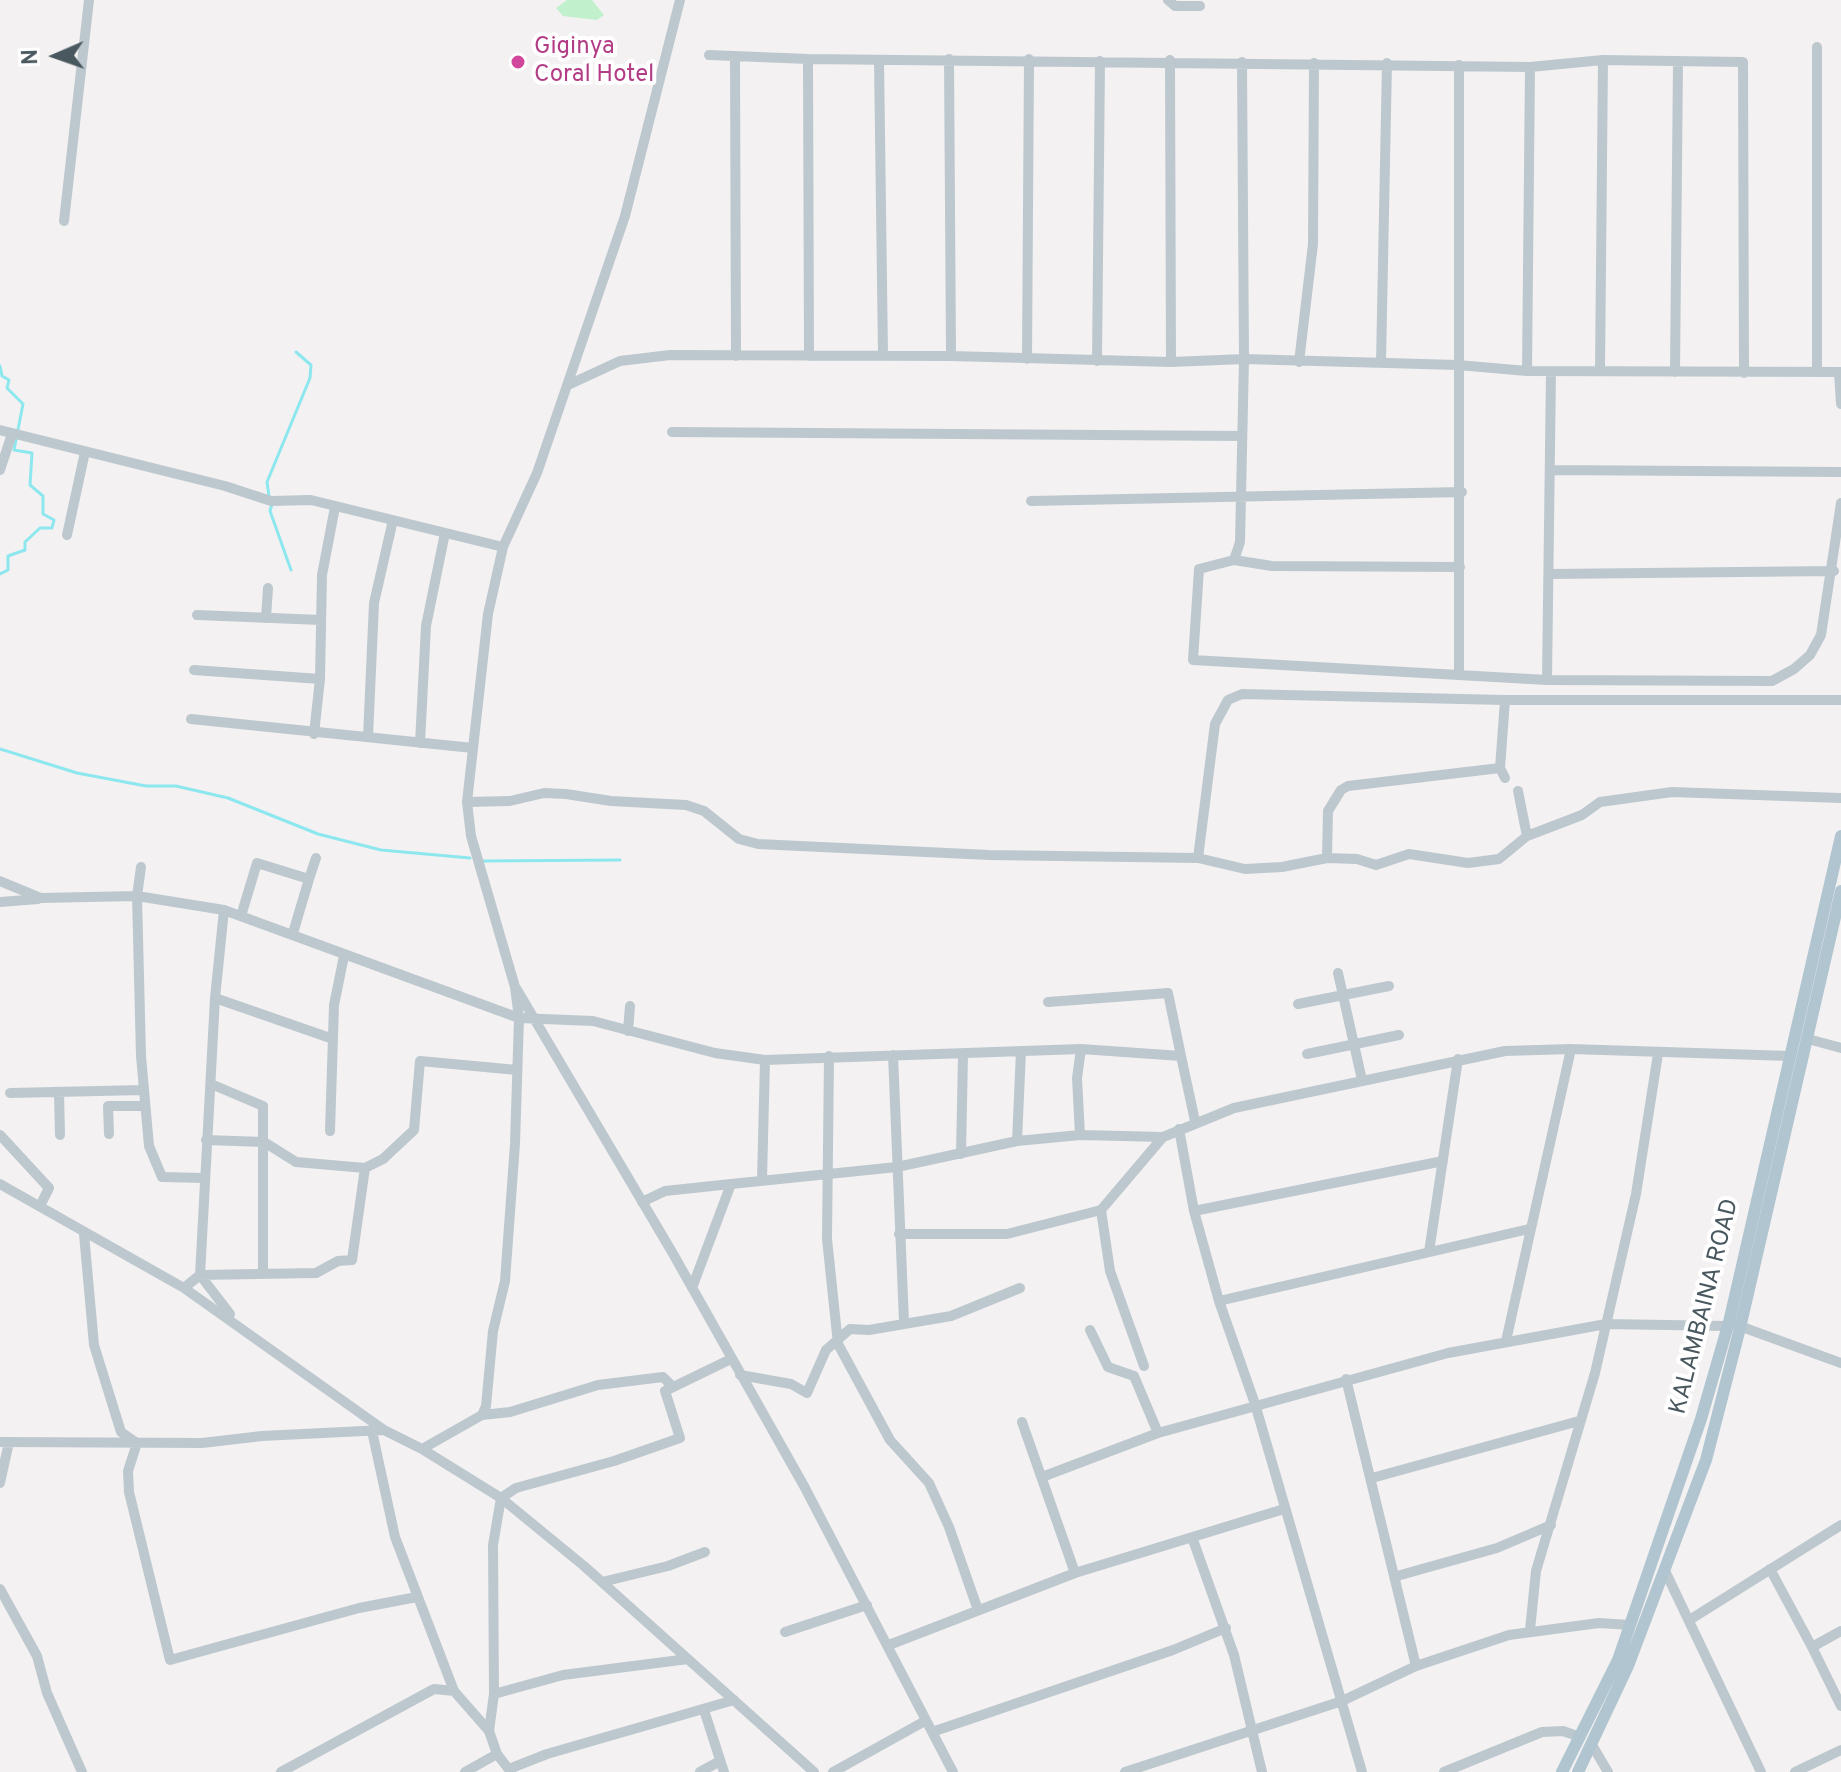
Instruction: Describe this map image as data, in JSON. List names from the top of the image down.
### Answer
{
  "streets": {
    "main road": ["KALAMBAINA ROAD"]
  },
  "places": ["Giginya Coral Hotel"],
  "north": "left"
}
